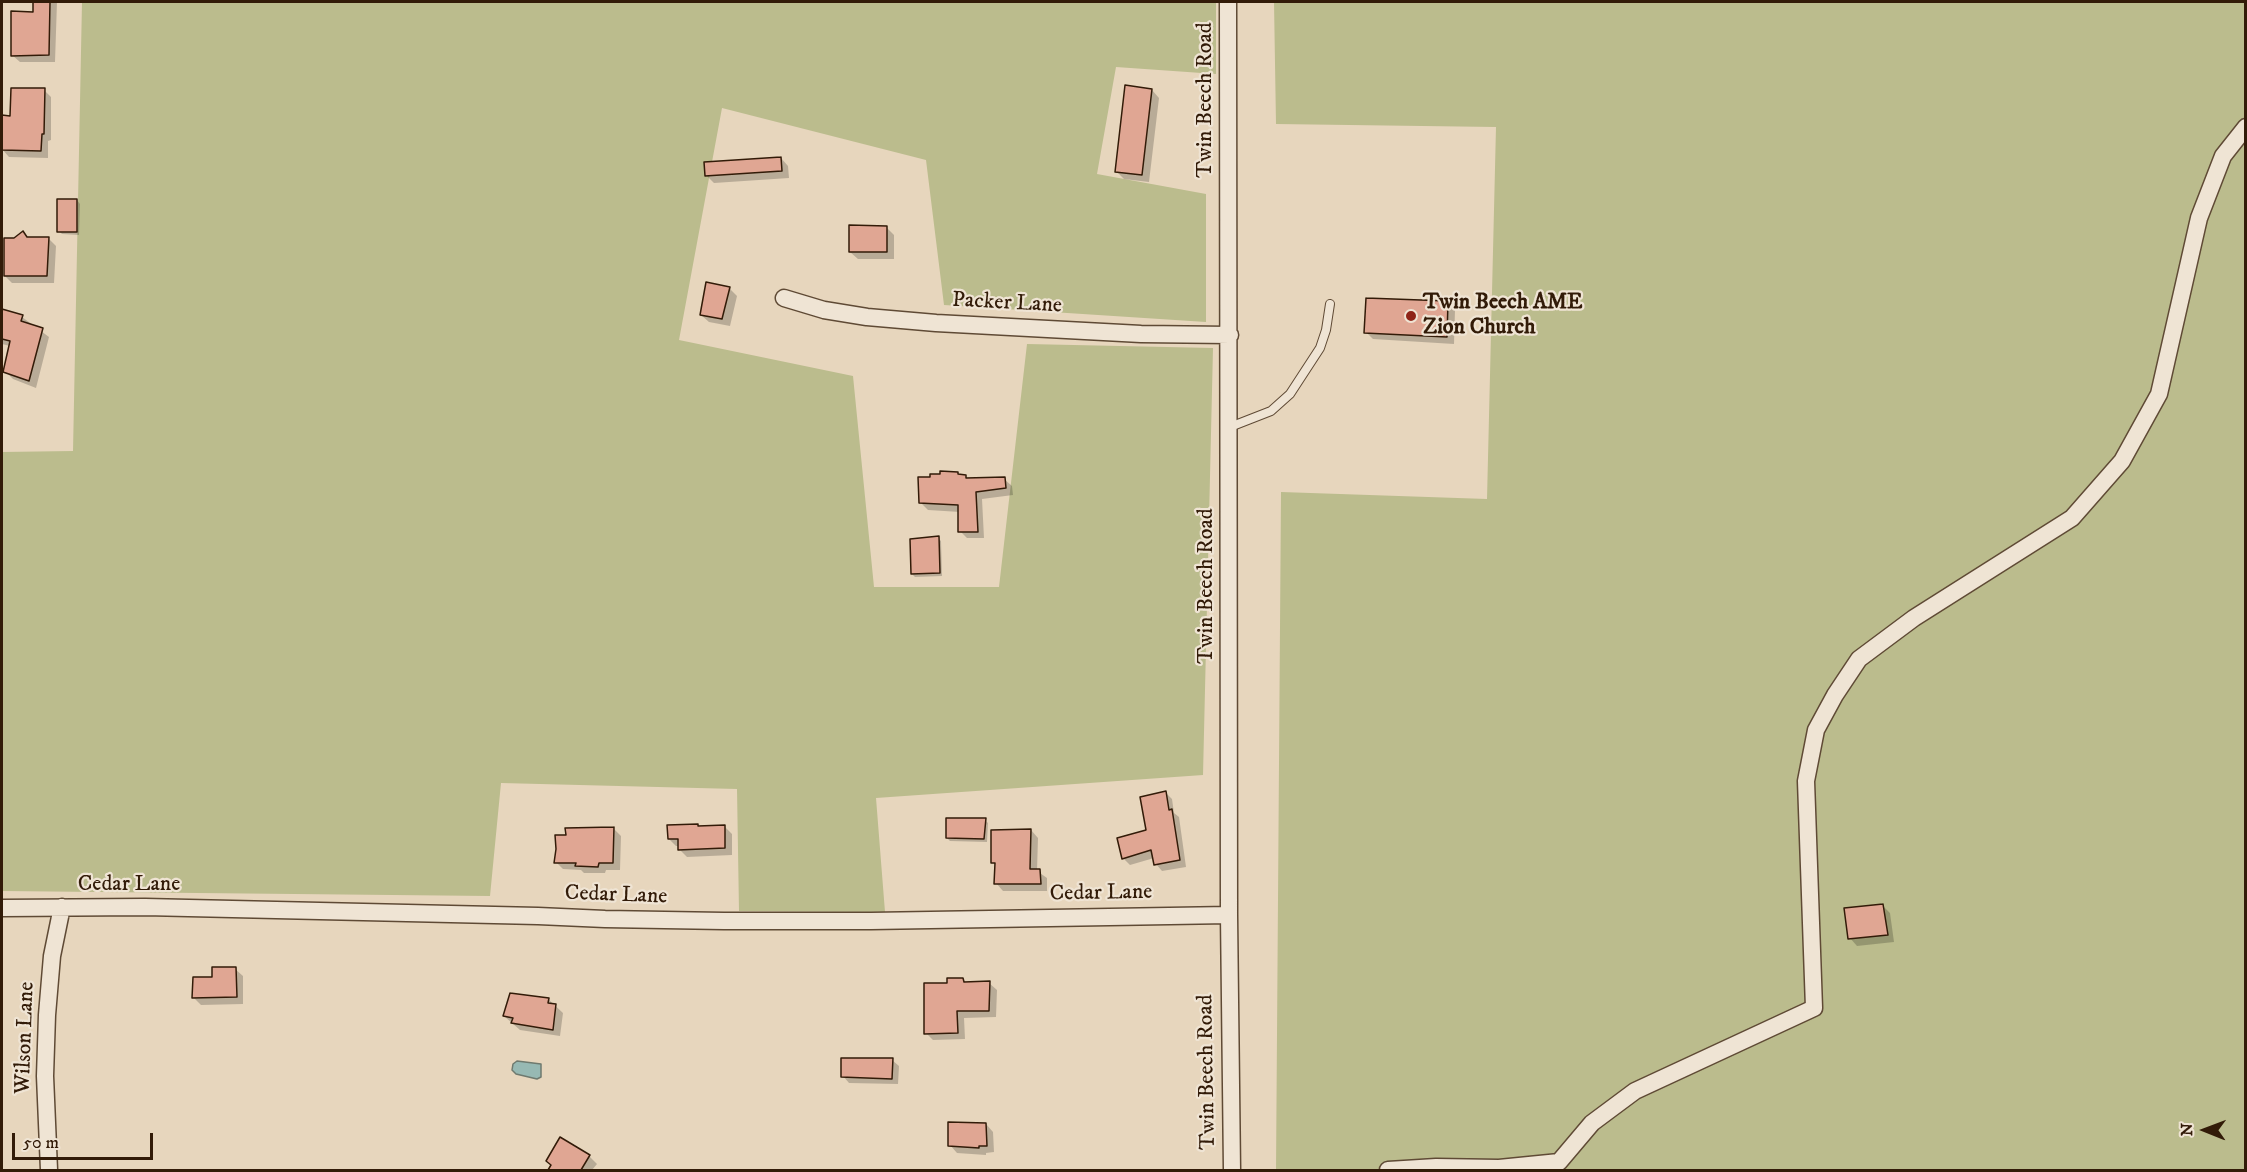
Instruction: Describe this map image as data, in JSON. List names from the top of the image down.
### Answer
{
  "streets": {
    "street": [
      "Twin Beech Road",
      "Packer Lane",
      "Cedar Lane",
      "Wilson Lane"
    ]
  },
  "crossings": [
    ["Twin Beech Road", "Packer Lane"],
    ["Twin Beech Road", "Cedar Lane"],
    ["Cedar Lane", "Wilson Lane"]
  ],
  "places": ["Twin Beech AME Zion Church"],
  "scale_bar": "50 m",
  "north": "left"
}
